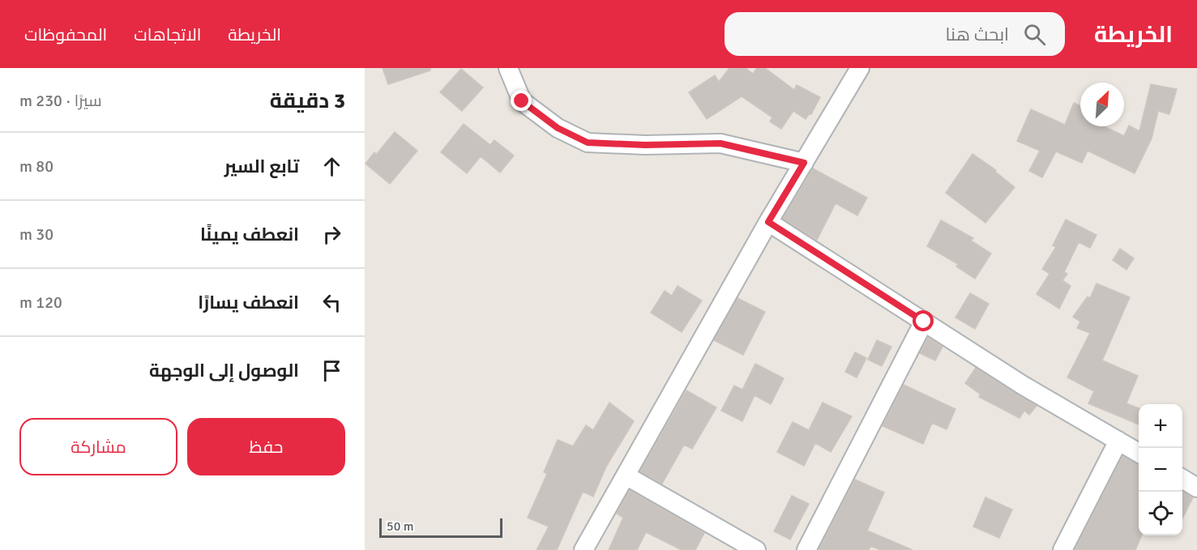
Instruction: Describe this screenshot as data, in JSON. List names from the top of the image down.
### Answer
{
  "scale_bar": "50 m",
  "north": "top right",
  "page": {
    "header": "الخريطة",
    "search": "ابحث هنا",
    "nav": ["الخريطة", "الاتجاهات", "المحفوظات"],
    "heading": ["3 دقيقة", "سيرًا · 230 m"],
    "list": [
      ["تابع السير", "80 m"],
      ["انعطف يمينًا", "30 m"],
      ["انعطف يسارًا", "120 m"],
      "الوصول إلى الوجهة"
    ],
    "buttons": ["حفظ", "مشاركة"],
    "map_buttons": ["+", "−"],
    "scale": "50 m"
  }
}
